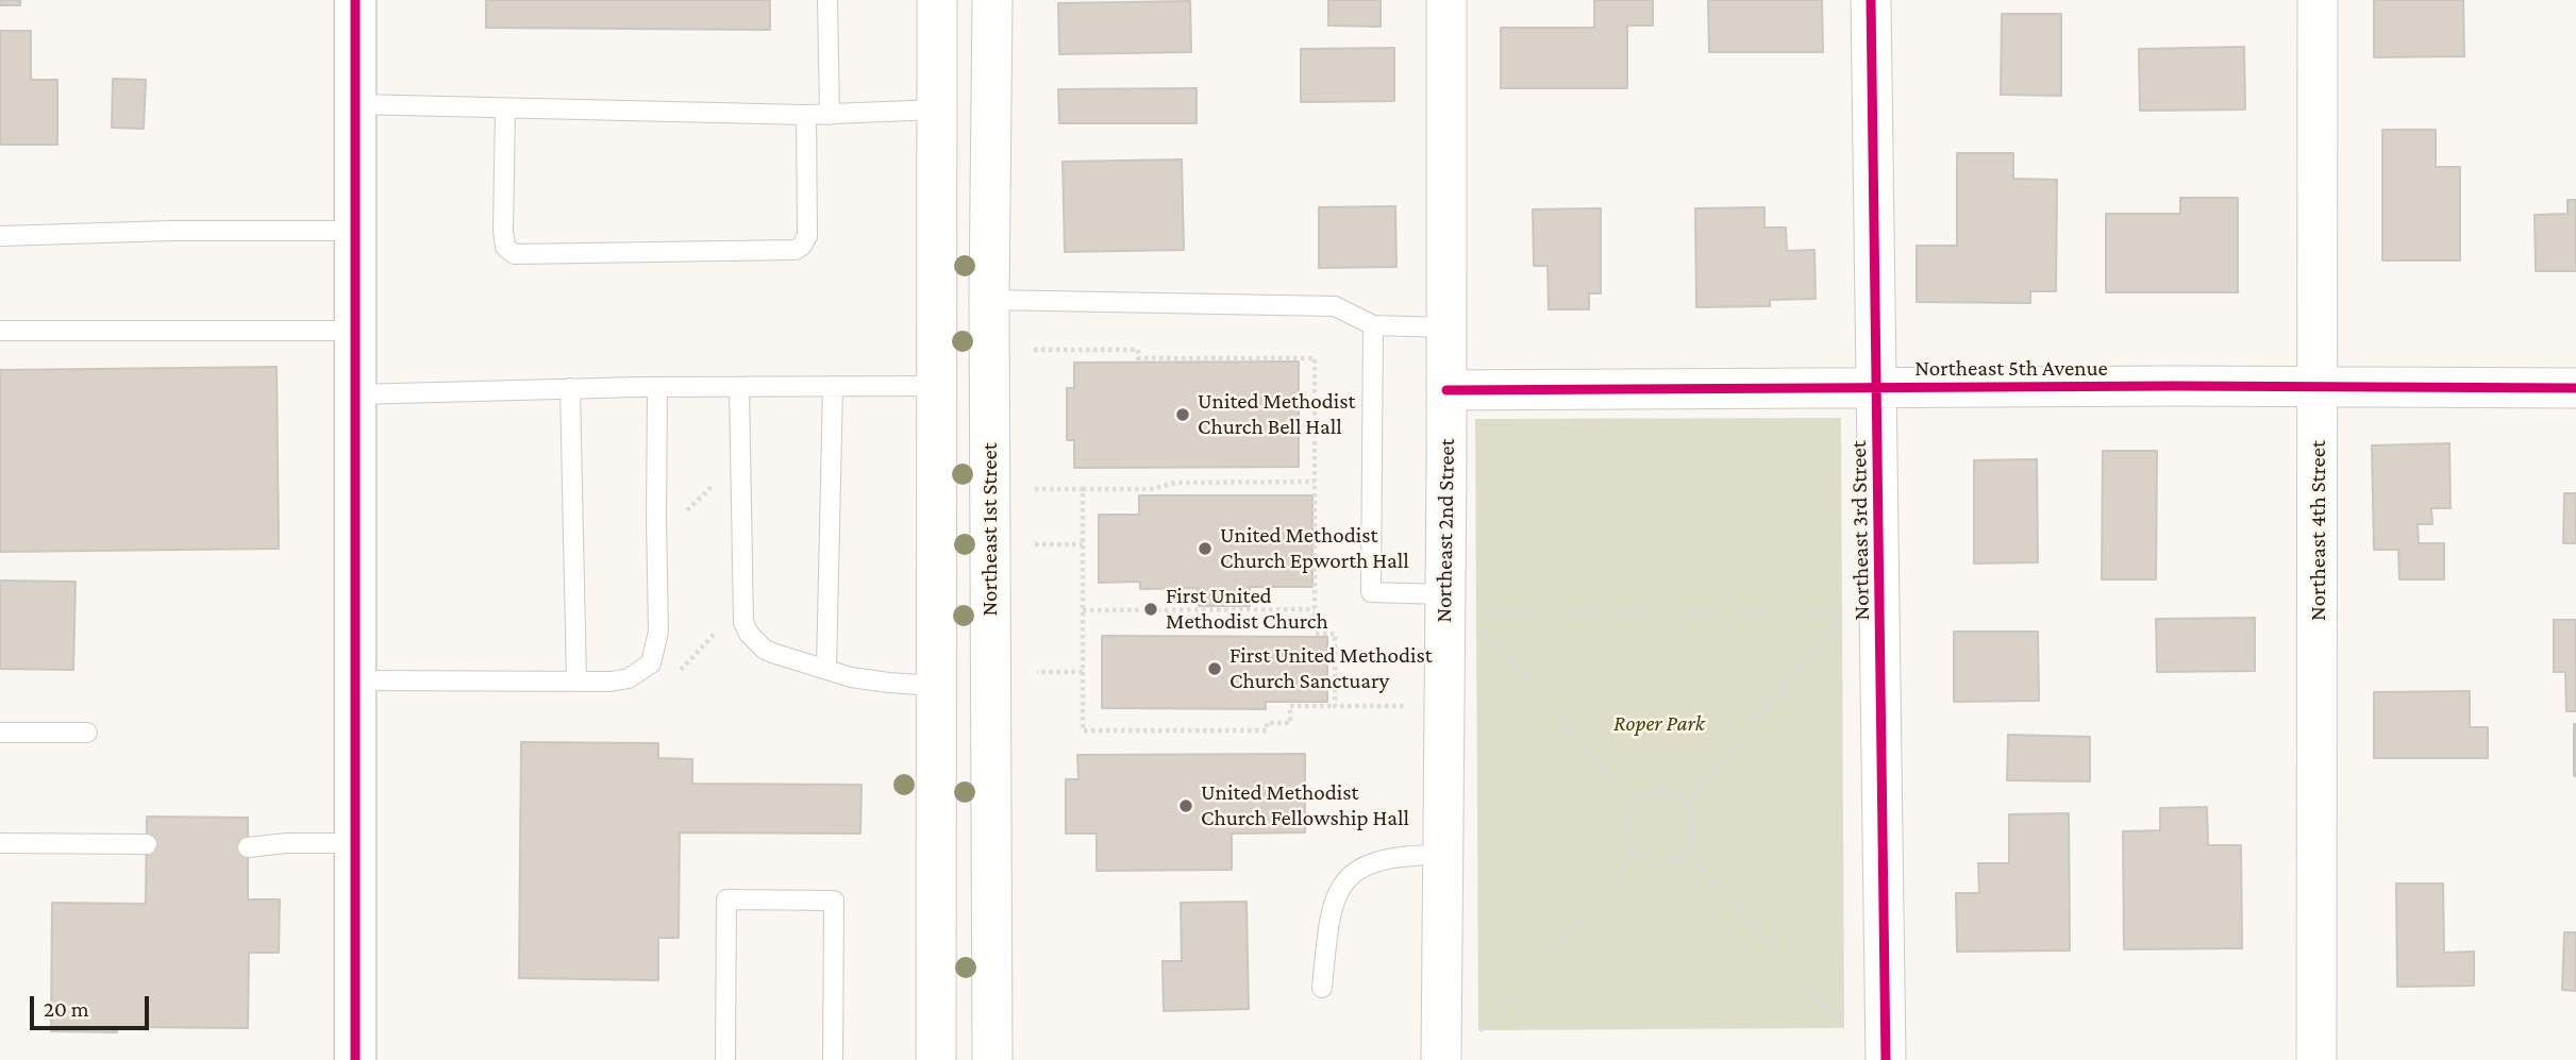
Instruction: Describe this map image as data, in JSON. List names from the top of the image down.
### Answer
{
  "streets": {
    "street": [
      "Northeast 5th Avenue",
      "Northeast 1st Street",
      "Northeast 2nd Street",
      "Northeast 3rd Street",
      "Northeast 4th Street"
    ]
  },
  "crossings": [
    ["Northeast 5th Avenue", "Northeast 2nd Street"],
    ["Northeast 5th Avenue", "Northeast 3rd Street"],
    ["Northeast 5th Avenue", "Northeast 4th Street"]
  ],
  "parks": ["Roper Park"],
  "places": [
    "United Methodist Church Bell Hall",
    "United Methodist Church Epworth Hall",
    "First United Methodist Church",
    "First United Methodist Church Sanctuary",
    "United Methodist Church Fellowship Hall"
  ],
  "scale_bar": "20 m"
}
